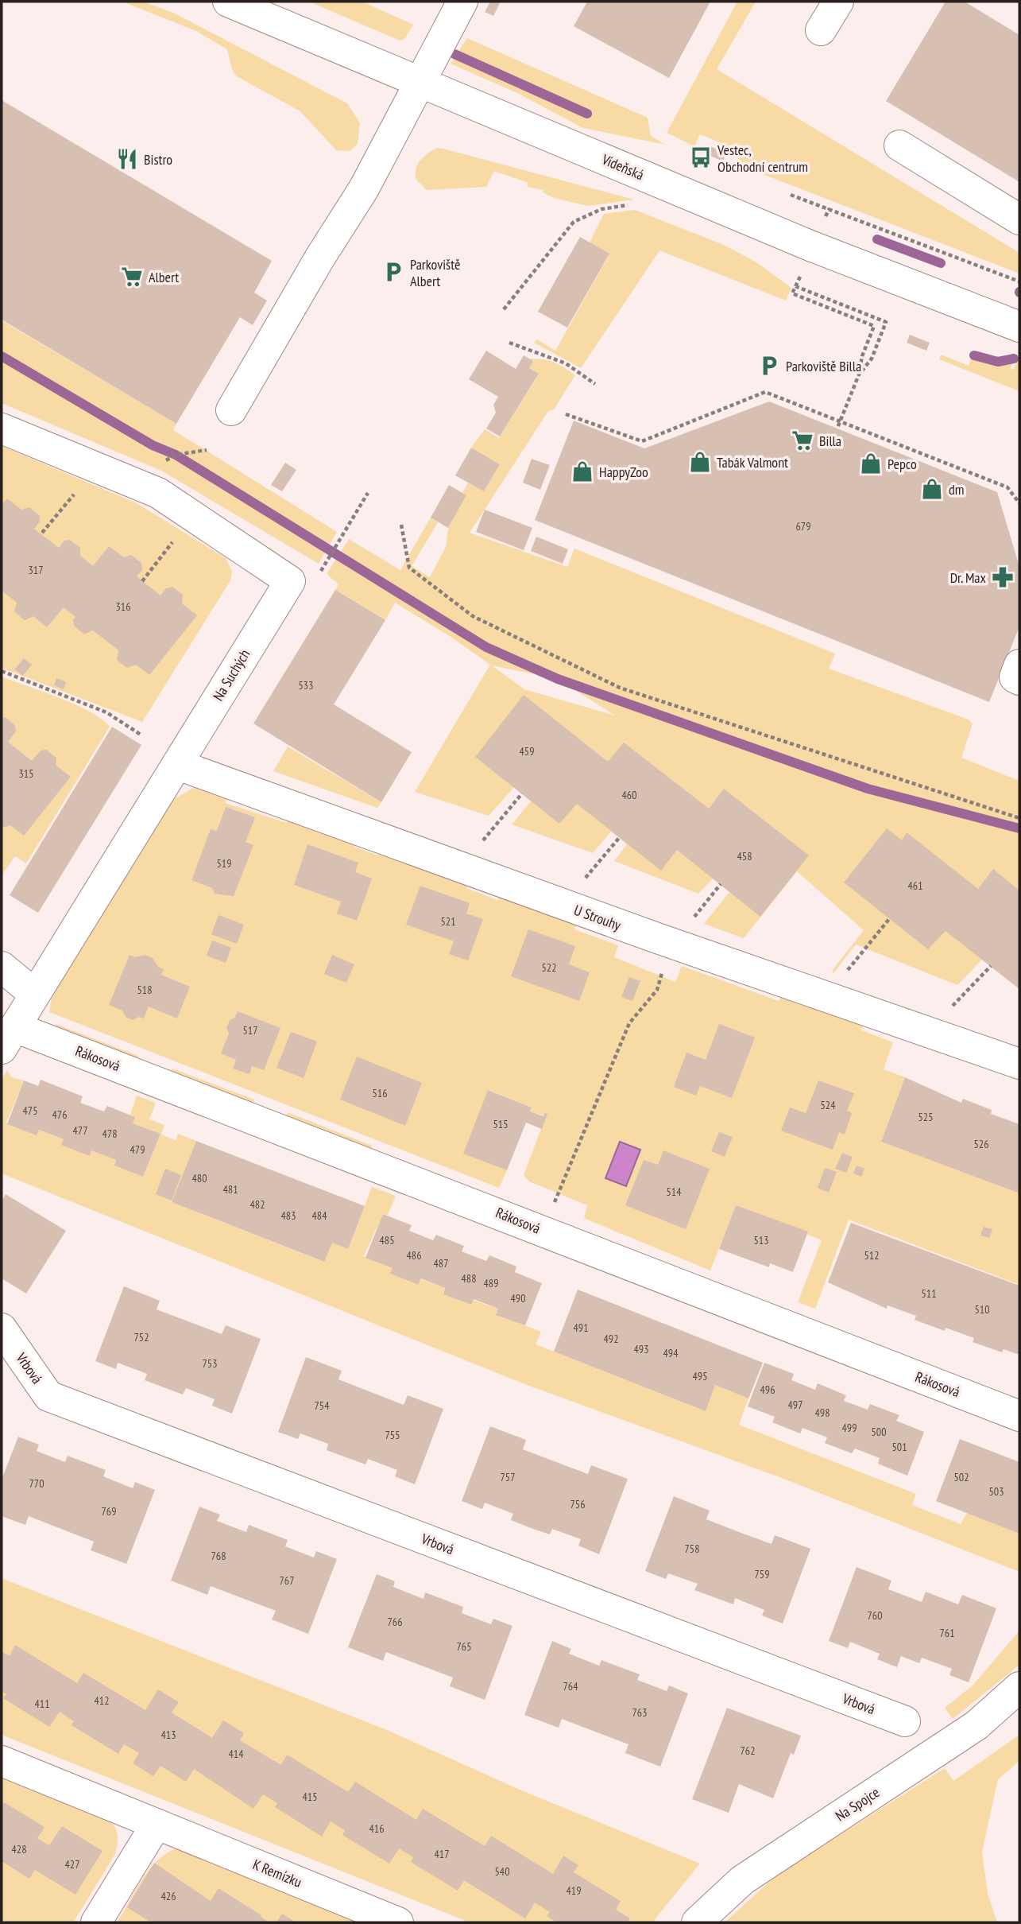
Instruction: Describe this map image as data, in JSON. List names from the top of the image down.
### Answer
{
  "streets": {
    "street": [
      "Vídeňská",
      "Na Suchých",
      "U Strouhy",
      "Rákosová",
      "Vrbová",
      "Na Spojce",
      "K Remízku"
    ]
  },
  "crossings": [
    ["Na Suchých", "U Strouhy"],
    ["Na Suchých", "Rákosová"]
  ],
  "places": {
    "bus stop": ["Vestec, Obchodní centrum"],
    "restaurant": ["Bistro"],
    "parking": ["Parkoviště Albert", "Parkoviště Billa"],
    "supermarket": ["Albert", "Billa"],
    "shop": [
      "Tabák Valmont",
      "Pepco",
      "HappyZoo",
      "dm"
    ],
    "pharmacy": ["Dr. Max"]
  },
  "house_numbers": [
    "679",
    "317",
    "316",
    "533",
    "459",
    "315",
    "460",
    "458",
    "519",
    "461",
    "521",
    "522",
    "518",
    "517",
    "516",
    "524",
    "475",
    "476",
    "525",
    "515",
    "477",
    "478",
    "526",
    "479",
    "480",
    "481",
    "514",
    "482",
    "483",
    "484",
    "485",
    "513",
    "486",
    "512",
    "487",
    "488",
    "489",
    "511",
    "490",
    "510",
    "491",
    "752",
    "492",
    "493",
    "494",
    "753",
    "495",
    "496",
    "497",
    "754",
    "498",
    "499",
    "500",
    "755",
    "501",
    "757",
    "502",
    "770",
    "503",
    "756",
    "769",
    "758",
    "768",
    "759",
    "767",
    "760",
    "766",
    "761",
    "765",
    "764",
    "412",
    "411",
    "763",
    "413",
    "762",
    "414",
    "415",
    "416",
    "428",
    "417",
    "427",
    "540",
    "419",
    "426"
  ]
}
